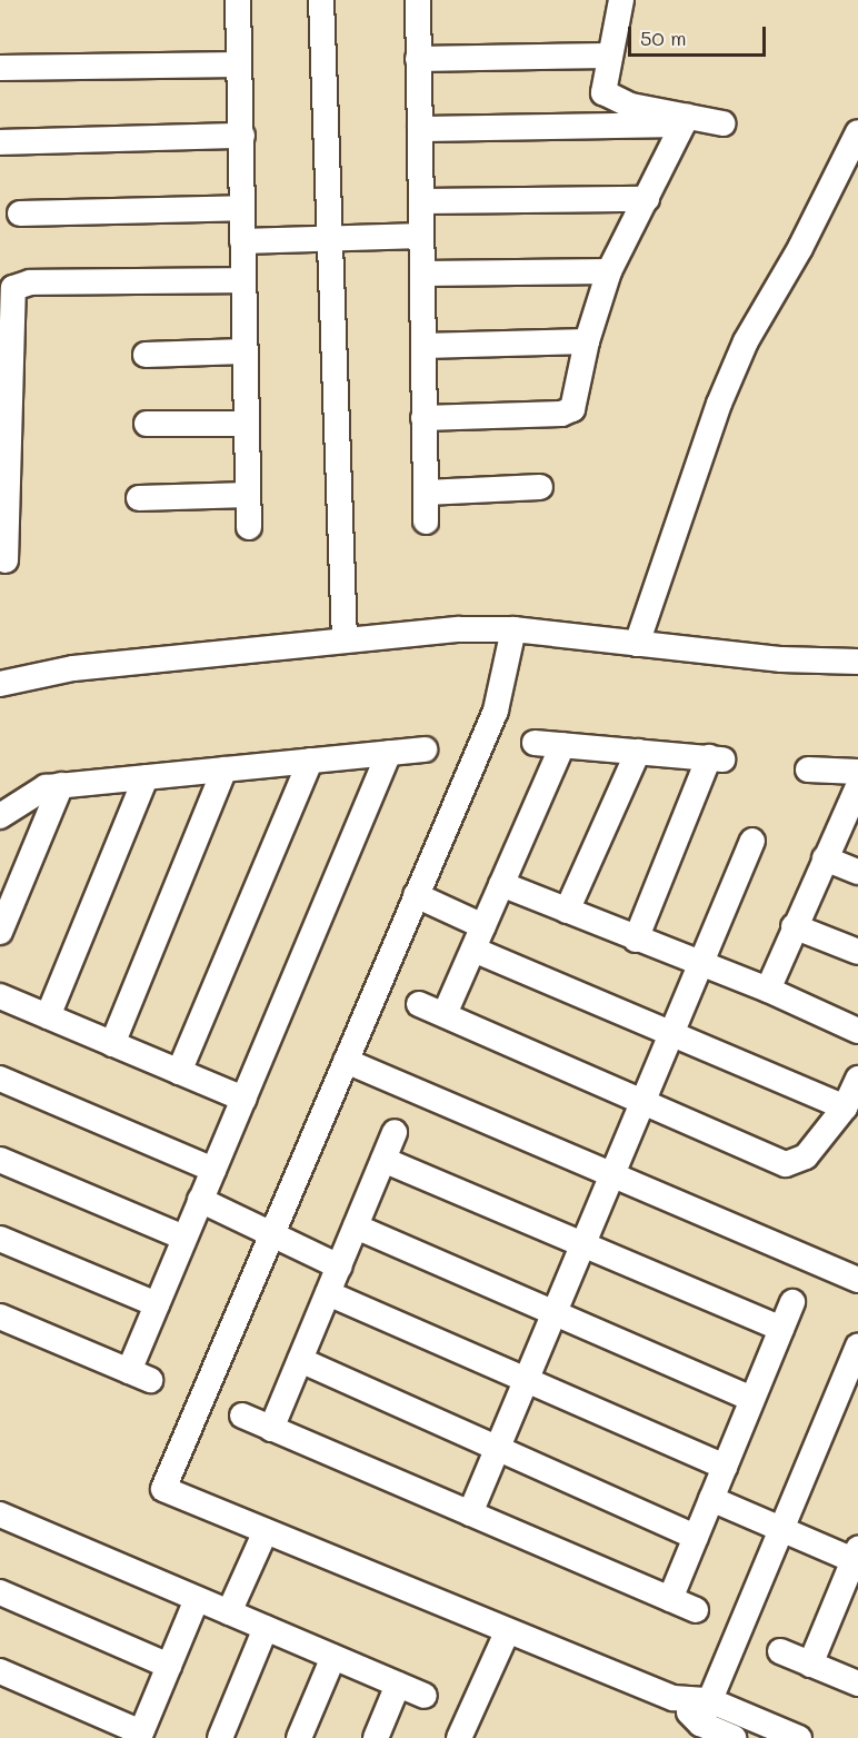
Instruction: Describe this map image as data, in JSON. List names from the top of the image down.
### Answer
{
  "scale_bar": "50 m"
}
